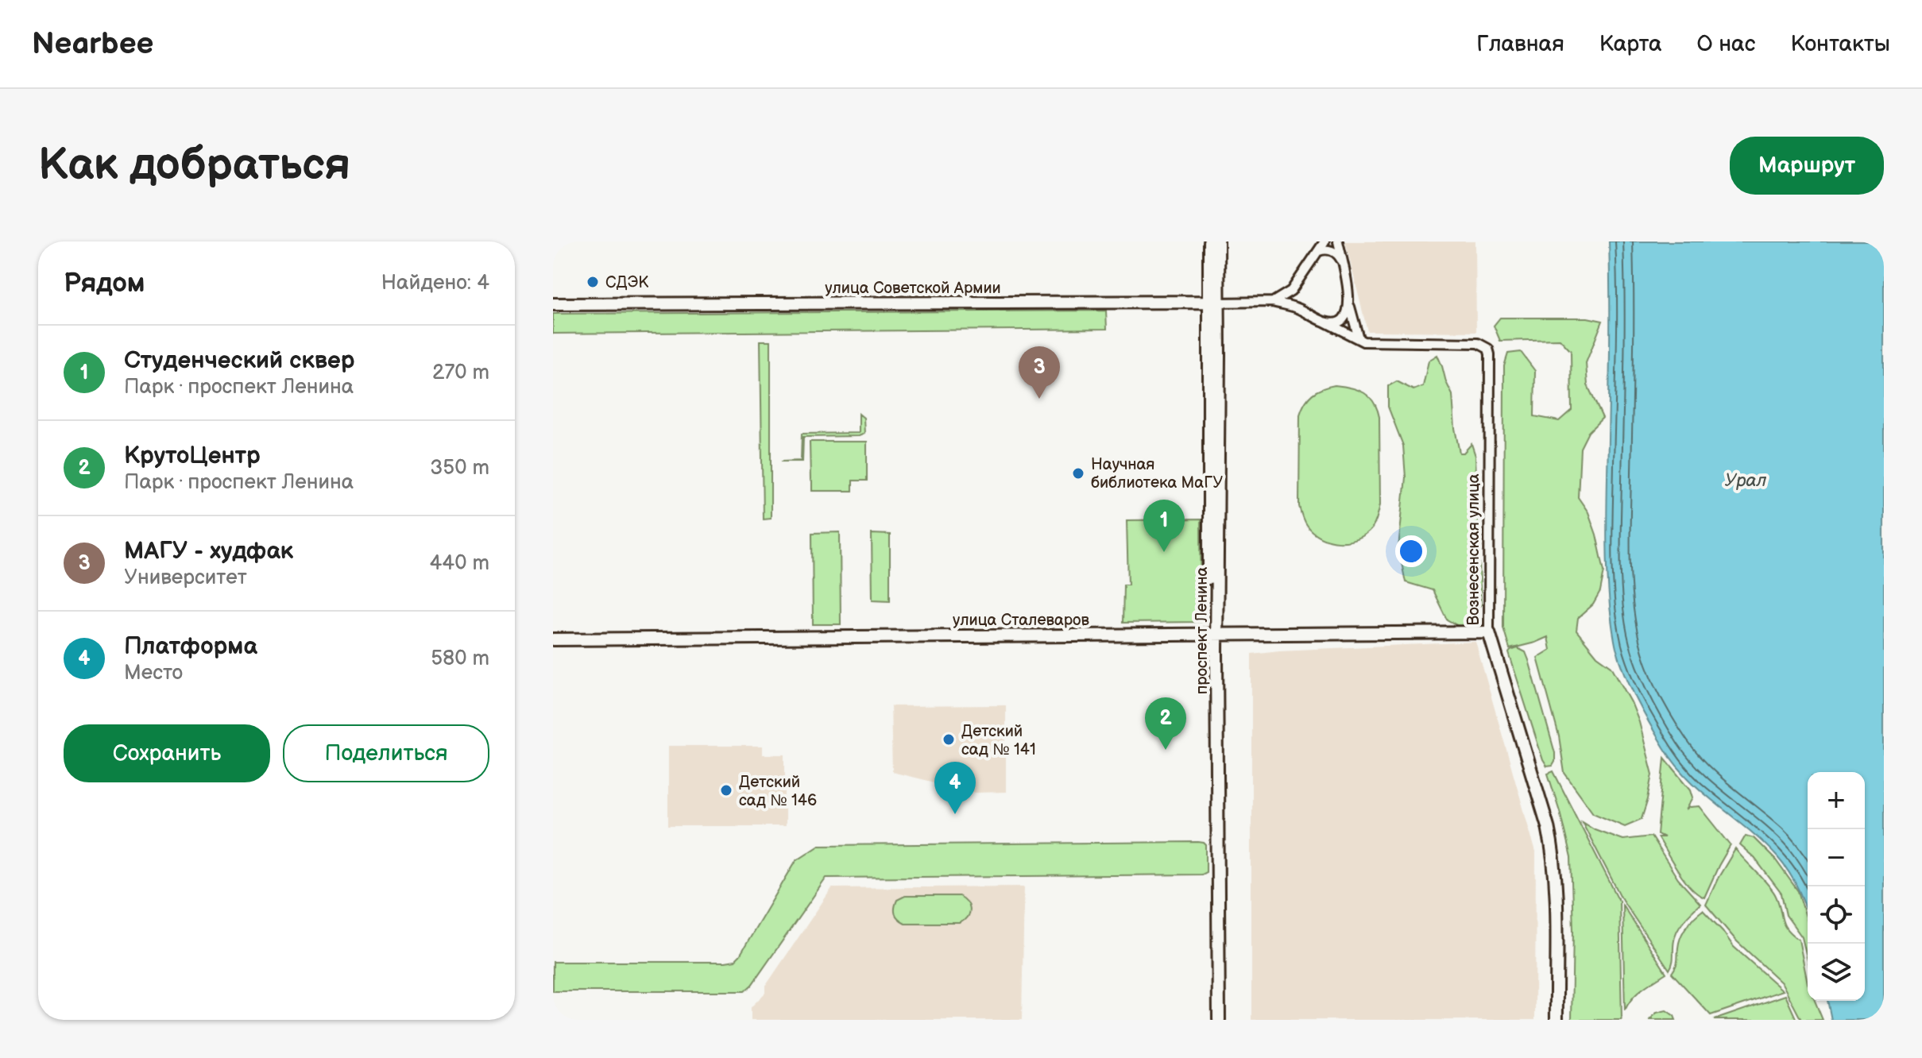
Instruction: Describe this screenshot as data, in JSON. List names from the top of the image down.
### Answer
{
  "streets": {
    "main road": [
      "улица Советской Армии",
      "Вознесенская улица",
      "улица Сталеваров",
      "проспект Ленина"
    ]
  },
  "crossings": [
    ["улица Советской Армии", "проспект Ленина"],
    ["Вознесенская улица", "улица Сталеваров"],
    ["улица Сталеваров", "проспект Ленина"]
  ],
  "water": ["Урал"],
  "places": [
    "СДЭК",
    "Научная библиотека МаГУ",
    "Детский сад № 141",
    "Детский сад № 146"
  ],
  "page": {
    "header": "Nearbee",
    "nav": [
      "Главная",
      "Карта",
      "О нас",
      "Контакты"
    ],
    "buttons": [
      "Маршрут",
      ["Сохранить", "Поделиться"]
    ],
    "title": "Как добраться",
    "heading": ["Рядом", "Найдено: 4"],
    "list": [
      {
        "mark": "1",
        "name": "Студенческий сквер",
        "note": "Парк · проспект Ленина",
        "value": "270 m"
      },
      {
        "mark": "2",
        "name": "КрутоЦентр",
        "note": "Парк · проспект Ленина",
        "value": "350 m"
      },
      {
        "mark": "3",
        "name": "МАГУ - худфак",
        "note": "Университет",
        "value": "440 m"
      },
      {
        "mark": "4",
        "name": "Платформа",
        "note": "Место",
        "value": "580 m"
      }
    ],
    "pins": [
      "3",
      "1",
      "2",
      "4"
    ],
    "map_buttons": ["+", "−"]
  }
}
